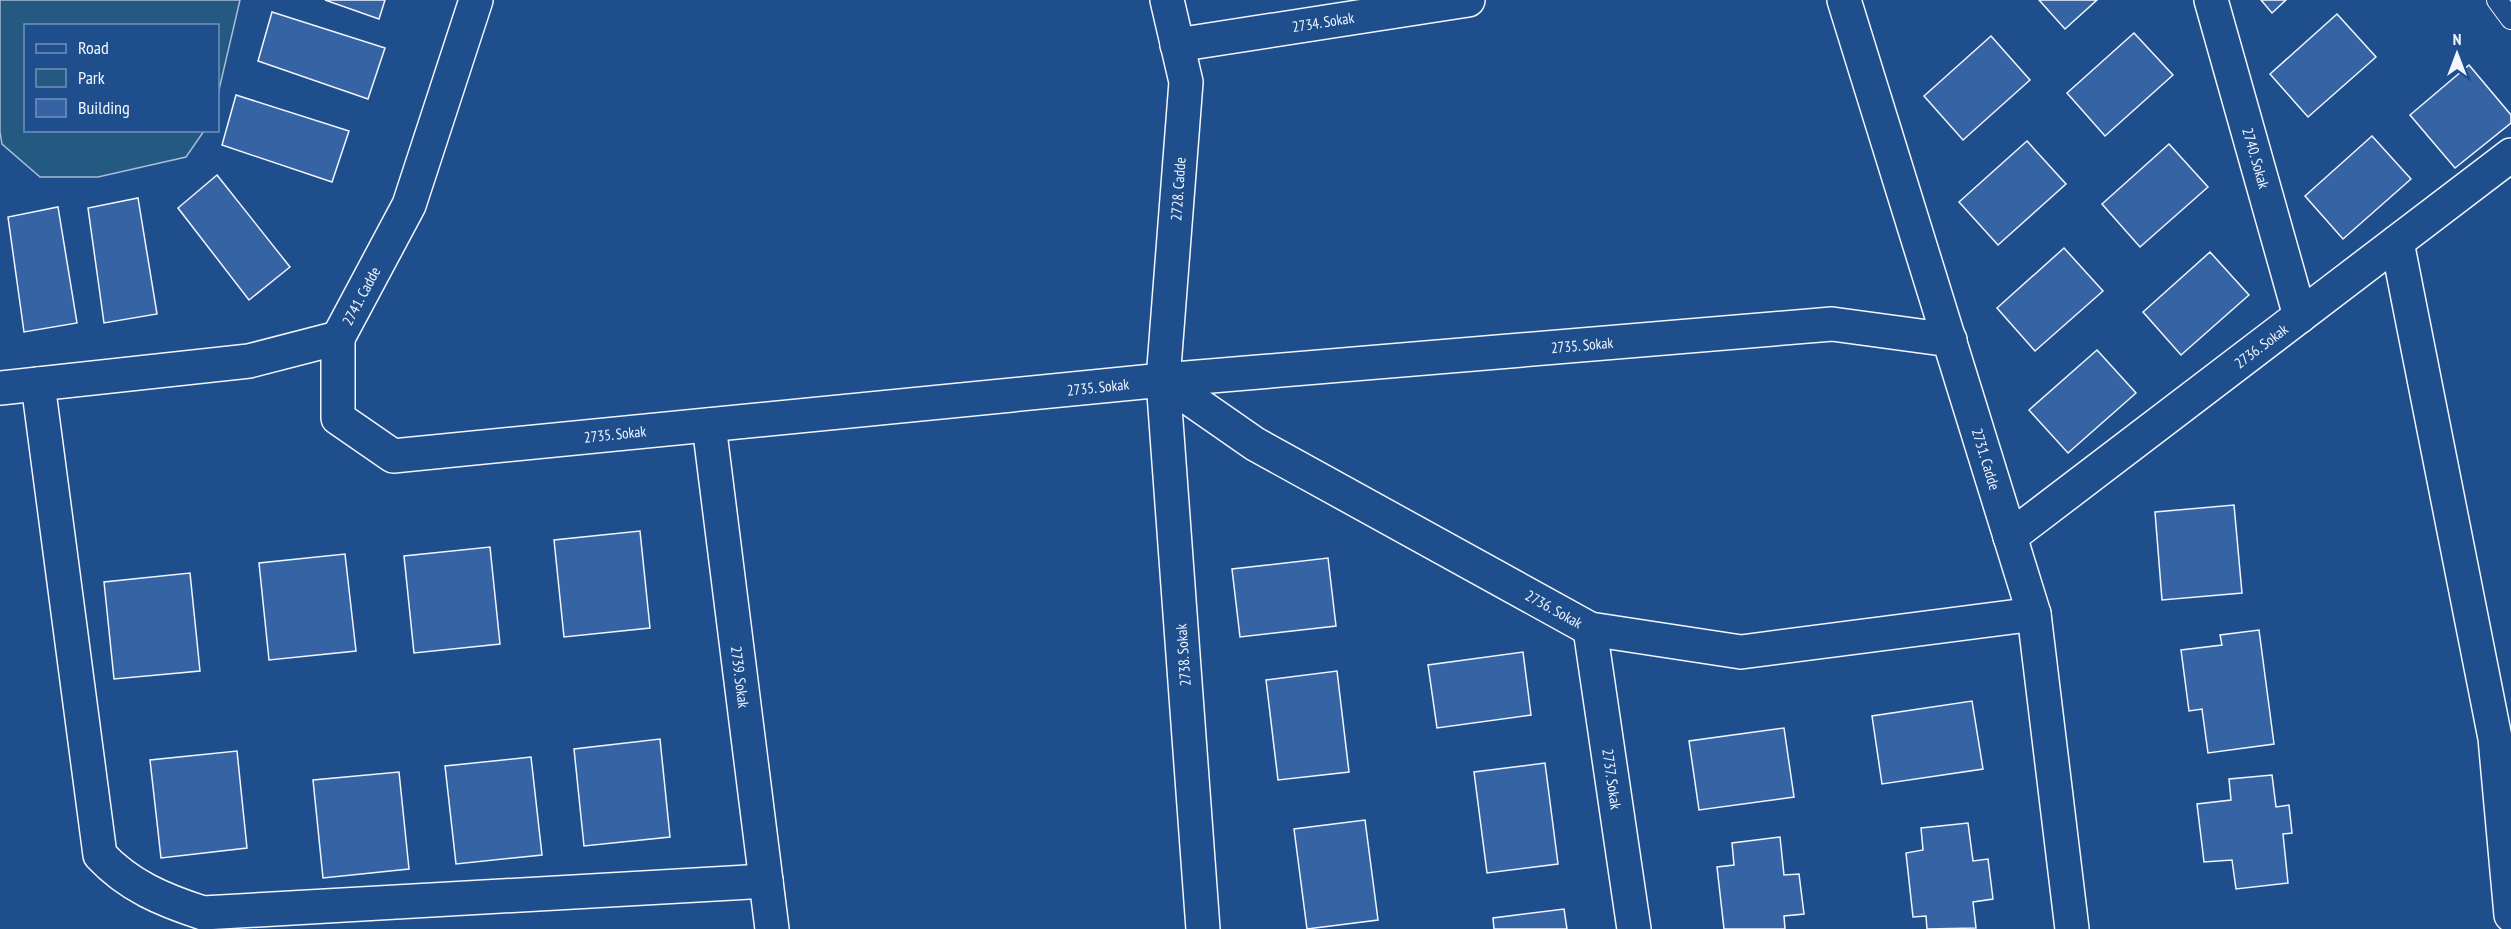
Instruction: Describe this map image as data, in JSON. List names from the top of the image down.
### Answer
{
  "streets": {
    "street": [
      "2734. Sokak",
      "2740. Sokak",
      "2728. Cadde",
      "2741. Cadde",
      "2735. Sokak",
      "2736. Sokak",
      "2731. Cadde",
      "2738. Sokak",
      "2739. Sokak",
      "2737. Sokak"
    ]
  },
  "crossings": [
    ["2734. Sokak", "2728. Cadde"],
    ["2740. Sokak", "2736. Sokak"],
    ["2728. Cadde", "2735. Sokak"],
    ["2728. Cadde", "2736. Sokak"],
    ["2728. Cadde", "2738. Sokak"],
    ["2741. Cadde", "2735. Sokak"],
    ["2735. Sokak", "2736. Sokak"],
    ["2735. Sokak", "2731. Cadde"],
    ["2735. Sokak", "2738. Sokak"],
    ["2735. Sokak", "2739. Sokak"],
    ["2736. Sokak", "2731. Cadde"],
    ["2736. Sokak", "2738. Sokak"],
    ["2736. Sokak", "2737. Sokak"]
  ],
  "legend": ["Road", "Park", "Building"],
  "north": "top"
}
